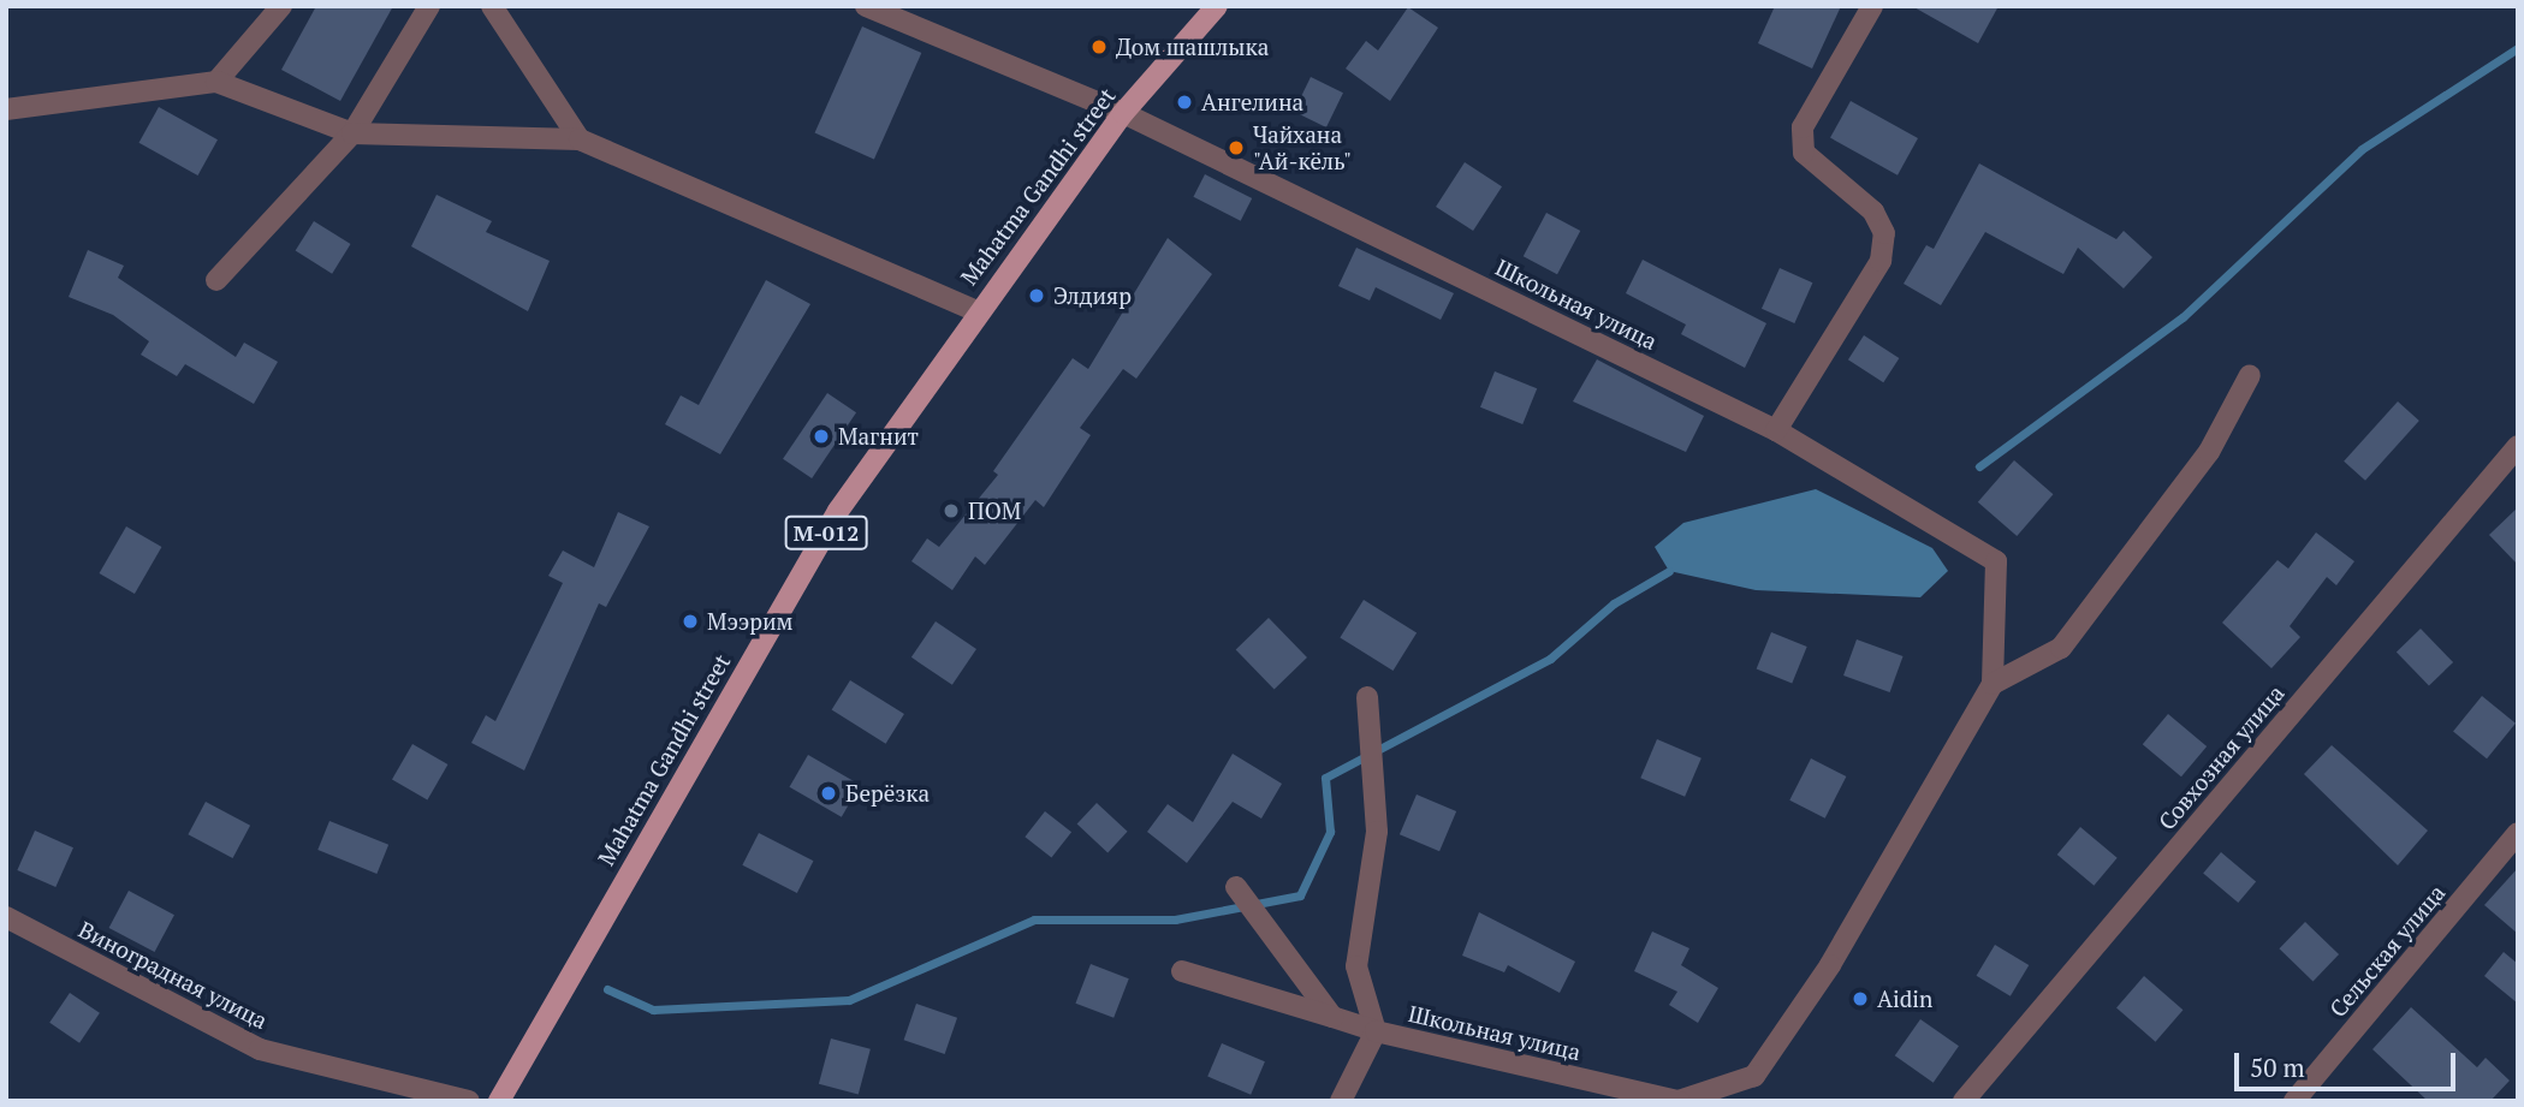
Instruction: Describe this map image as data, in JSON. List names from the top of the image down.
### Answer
{
  "streets": {
    "main road": ["Mahatma Gandhi street", "М-012"],
    "street": [
      "Школьная улица",
      "Совхозная улица",
      "Сельская улица",
      "Виноградная улица"
    ]
  },
  "crossings": [
    ["Mahatma Gandhi street", "Школьная улица"]
  ],
  "places": [
    "Дом шашлыка",
    "Ангелина",
    "Чайхана \"Ай-кёль\"",
    "Элдияр",
    "Магнит",
    "ПОМ",
    "Мээрим",
    "Берёзка",
    "Aidin"
  ],
  "scale_bar": "50 m"
}
